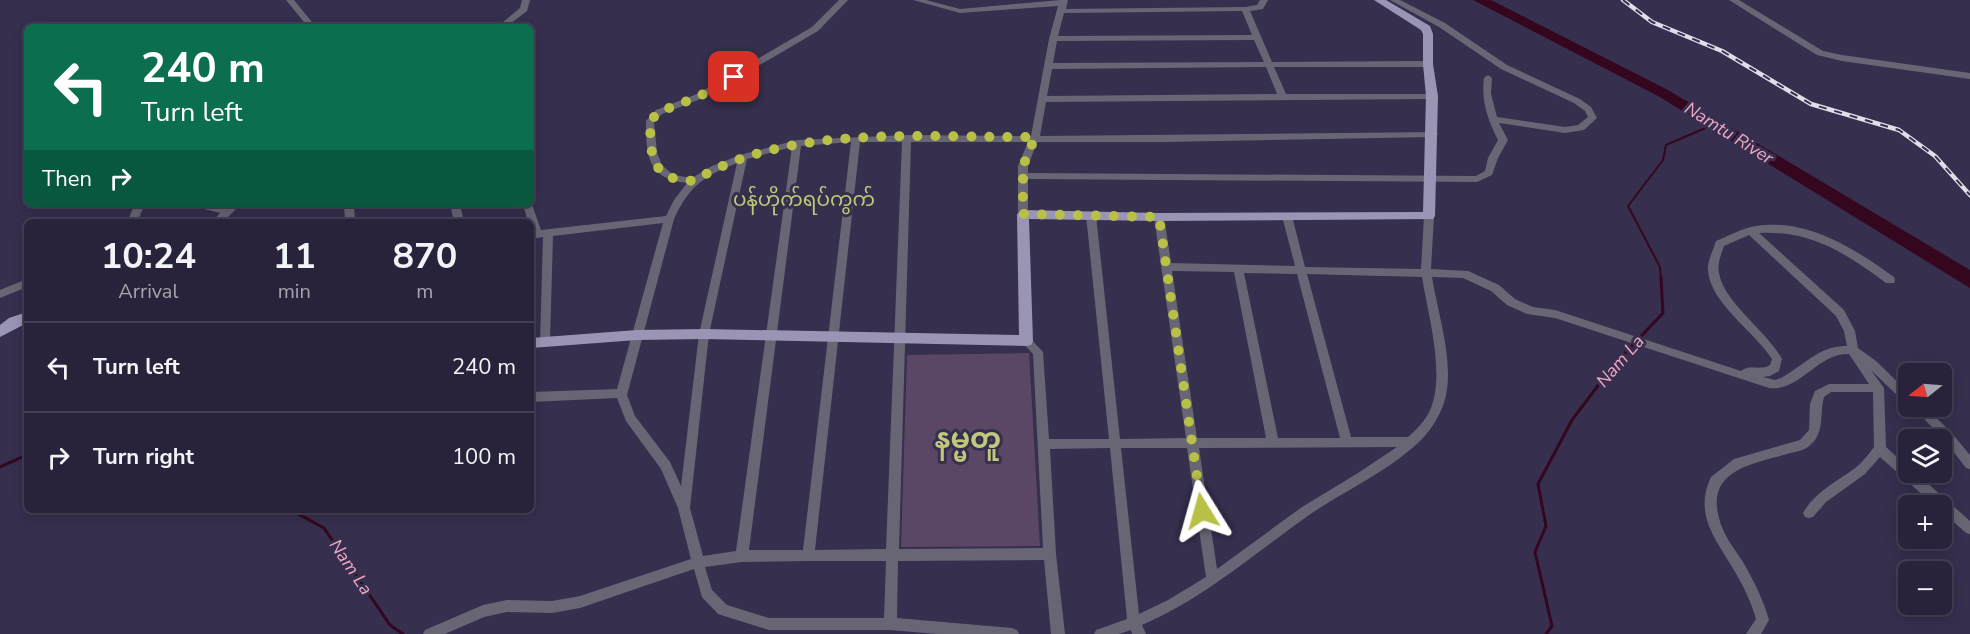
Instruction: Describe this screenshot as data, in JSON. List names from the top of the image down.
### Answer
{
  "districts": ["ပန်ဟိုက်ရပ်ကွက်", "နမ္မတူ"],
  "water": ["Namtu River", "Nam La"],
  "north": "left",
  "page": {
    "turn": ["240 m", "Turn left"],
    "then": "Then",
    "eta": [
      "10:24",
      "Arrival",
      "11",
      "min",
      "870",
      "m"
    ],
    "list": [
      {
        "name": "Turn left",
        "value": "240 m"
      },
      {
        "name": "Turn right",
        "value": "100 m"
      }
    ],
    "map_buttons": ["+", "−"]
  }
}
